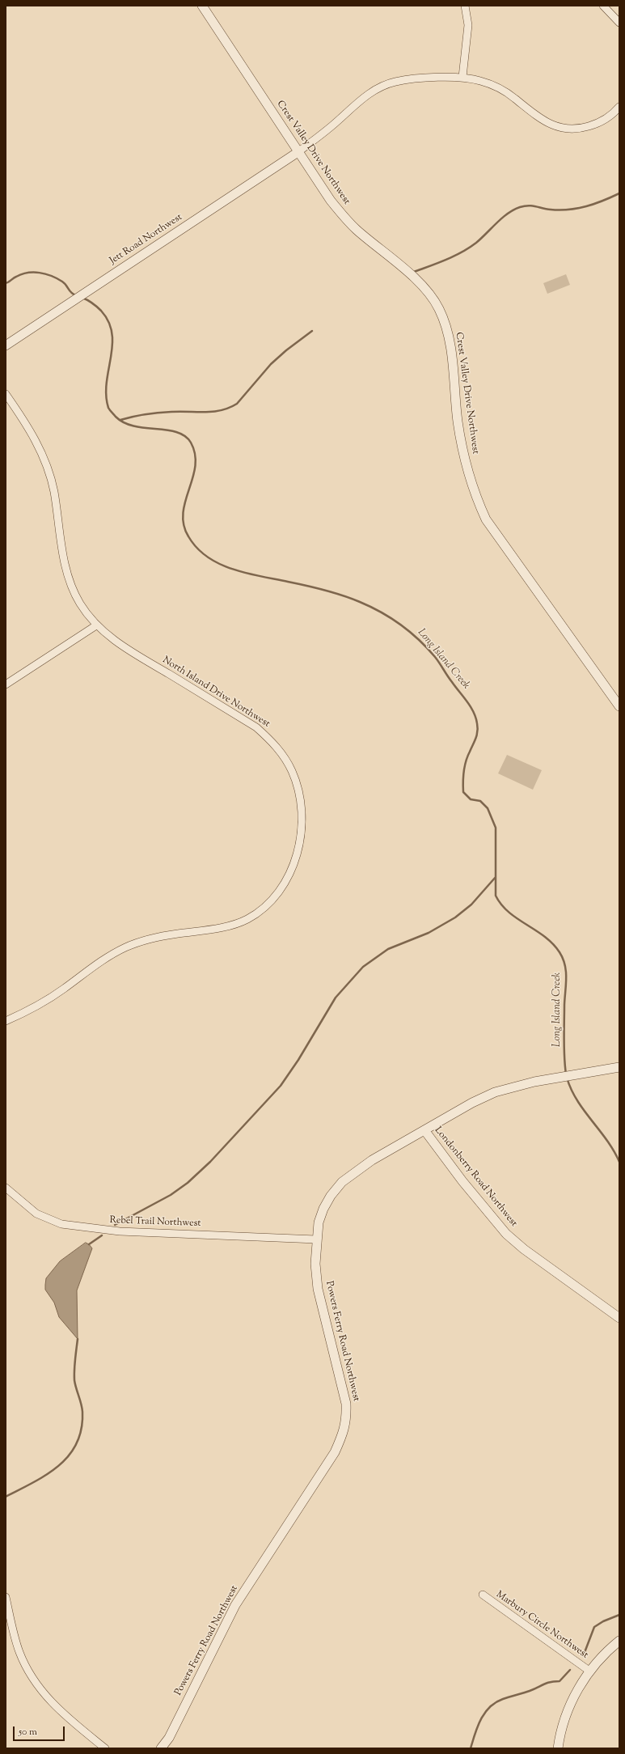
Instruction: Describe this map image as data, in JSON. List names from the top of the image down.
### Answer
{
  "streets": {
    "street": [
      "Crest Valley Drive Northwest",
      "Jett Road Northwest",
      "North Island Drive Northwest",
      "Londonberry Road Northwest",
      "Rebel Trail Northwest",
      "Powers Ferry Road Northwest",
      "Marbury Circle Northwest"
    ]
  },
  "crossings": [
    ["Crest Valley Drive Northwest", "Jett Road Northwest"],
    ["Londonberry Road Northwest", "Powers Ferry Road Northwest"],
    ["Rebel Trail Northwest", "Powers Ferry Road Northwest"]
  ],
  "water": ["Long Island Creek"],
  "scale_bar": "50 m"
}
